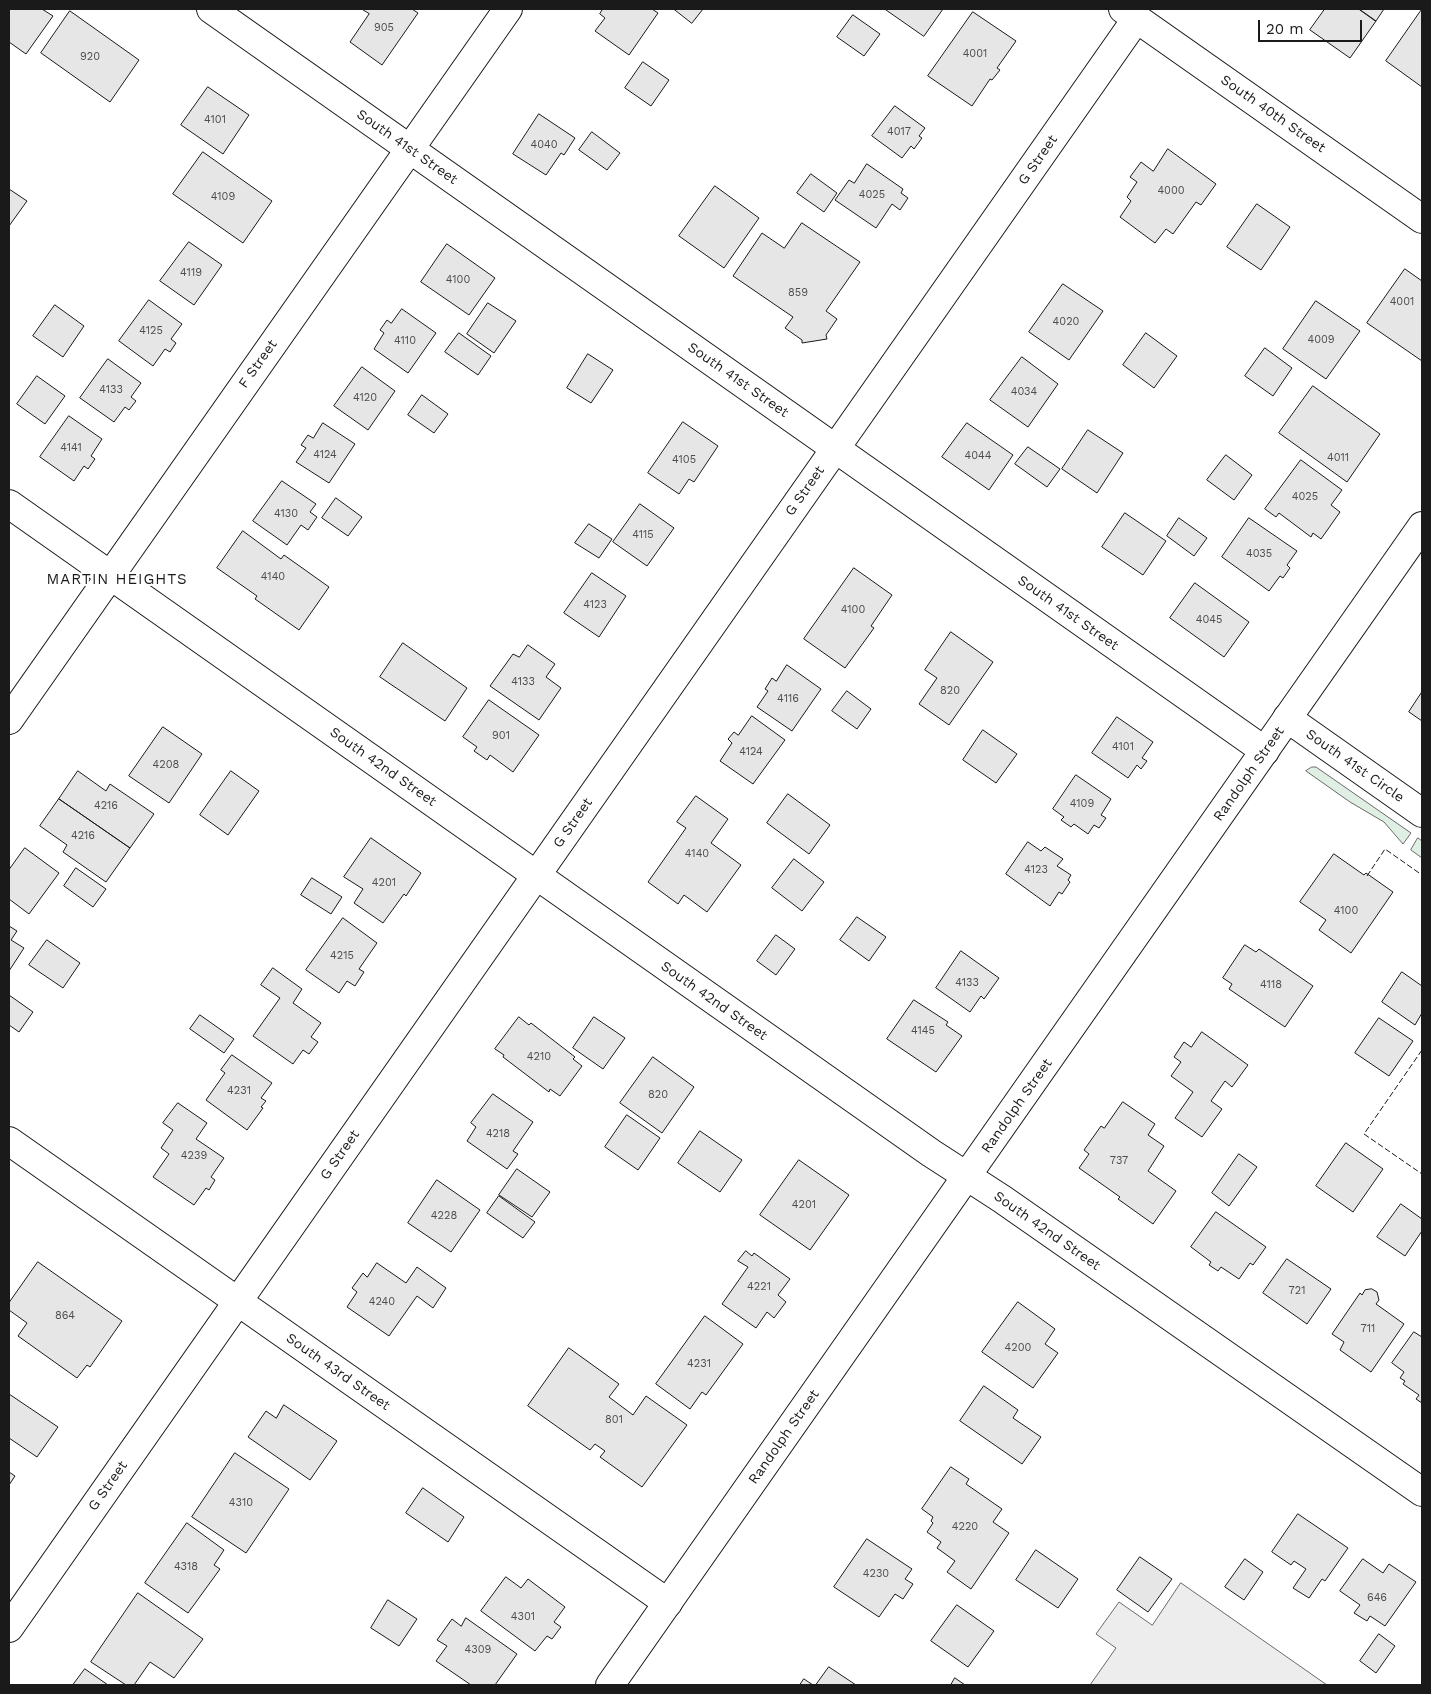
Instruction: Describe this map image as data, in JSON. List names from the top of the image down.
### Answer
{
  "streets": {
    "street": [
      "South 40th Street",
      "South 41st Street",
      "G Street",
      "F Street",
      "South 41st Circle",
      "South 42nd Street",
      "Randolph Street",
      "South 43rd Street"
    ]
  },
  "crossings": [
    ["South 40th Street", "G Street"],
    ["South 41st Street", "G Street"],
    ["South 41st Street", "F Street"],
    ["South 41st Street", "Randolph Street"],
    ["G Street", "South 42nd Street"],
    ["G Street", "South 43rd Street"],
    ["F Street", "South 42nd Street"],
    ["South 41st Circle", "Randolph Street"],
    ["South 42nd Street", "Randolph Street"],
    ["Randolph Street", "South 43rd Street"]
  ],
  "districts": ["MARTIN HEIGHTS"],
  "house_numbers": [
    "905",
    "4001",
    "920",
    "4101",
    "4017",
    "4040",
    "4000",
    "4025",
    "4109",
    "4119",
    "4100",
    "859",
    "4001",
    "4020",
    "4125",
    "4009",
    "4110",
    "4133",
    "4034",
    "4120",
    "4141",
    "4124",
    "4044",
    "4011",
    "4105",
    "4025",
    "4130",
    "4115",
    "4035",
    "4140",
    "4123",
    "4100",
    "4045",
    "4133",
    "820",
    "4116",
    "901",
    "4101",
    "4124",
    "4208",
    "4109",
    "4216",
    "4216",
    "4140",
    "4123",
    "4201",
    "4100",
    "4215",
    "4133",
    "4118",
    "4145",
    "4210",
    "4231",
    "820",
    "4218",
    "4239",
    "737",
    "4201",
    "4228",
    "4221",
    "721",
    "4240",
    "864",
    "711",
    "4200",
    "4231",
    "801",
    "4310",
    "4220",
    "4318",
    "4230",
    "646",
    "4301",
    "4309"
  ],
  "scale_bar": "20 m"
}
